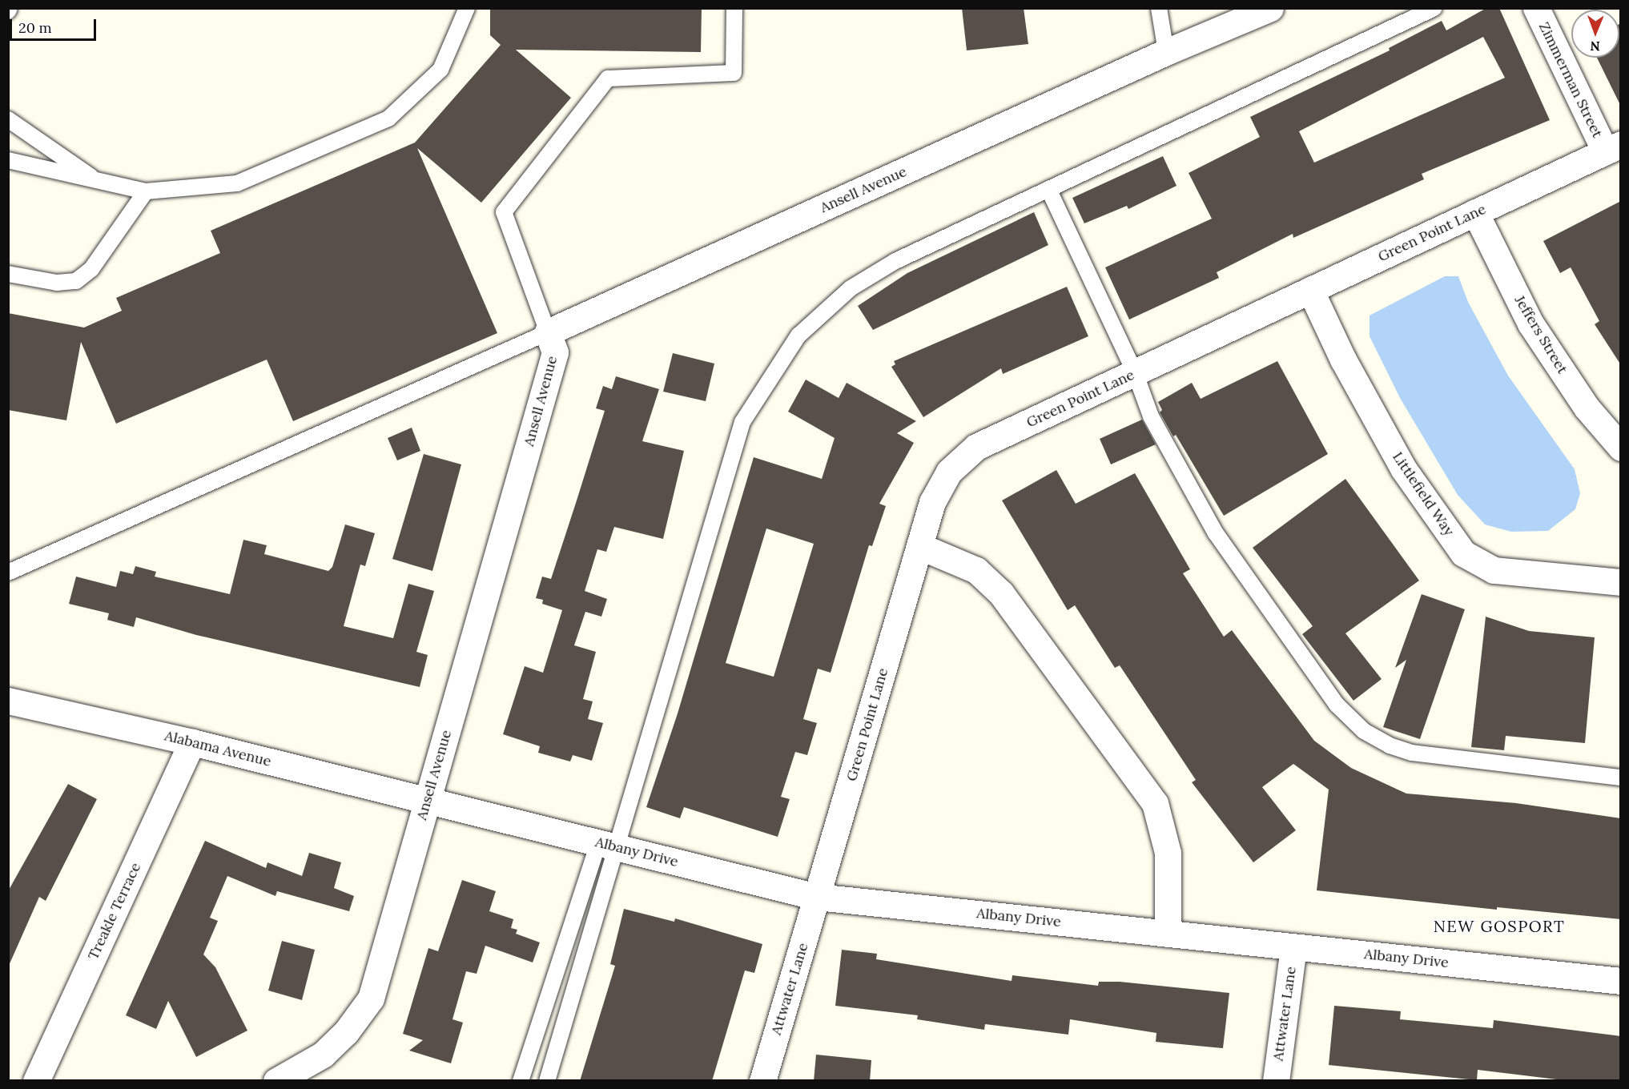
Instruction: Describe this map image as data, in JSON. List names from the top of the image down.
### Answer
{
  "streets": {
    "street": [
      "Zimmerman Street",
      "Ansell Avenue",
      "Green Point Lane",
      "Jeffers Street",
      "Littlefield Way",
      "Alabama Avenue",
      "Albany Drive",
      "Treakle Terrace",
      "Attwater Lane"
    ]
  },
  "crossings": [
    ["Zimmerman Street", "Green Point Lane"],
    ["Ansell Avenue", "Alabama Avenue"],
    ["Ansell Avenue", "Albany Drive"],
    ["Green Point Lane", "Jeffers Street"],
    ["Green Point Lane", "Littlefield Way"],
    ["Green Point Lane", "Albany Drive"],
    ["Green Point Lane", "Attwater Lane"],
    ["Alabama Avenue", "Albany Drive"],
    ["Alabama Avenue", "Treakle Terrace"],
    ["Albany Drive", "Attwater Lane"]
  ],
  "districts": ["NEW GOSPORT"],
  "scale_bar": "20 m",
  "north": "bottom"
}
